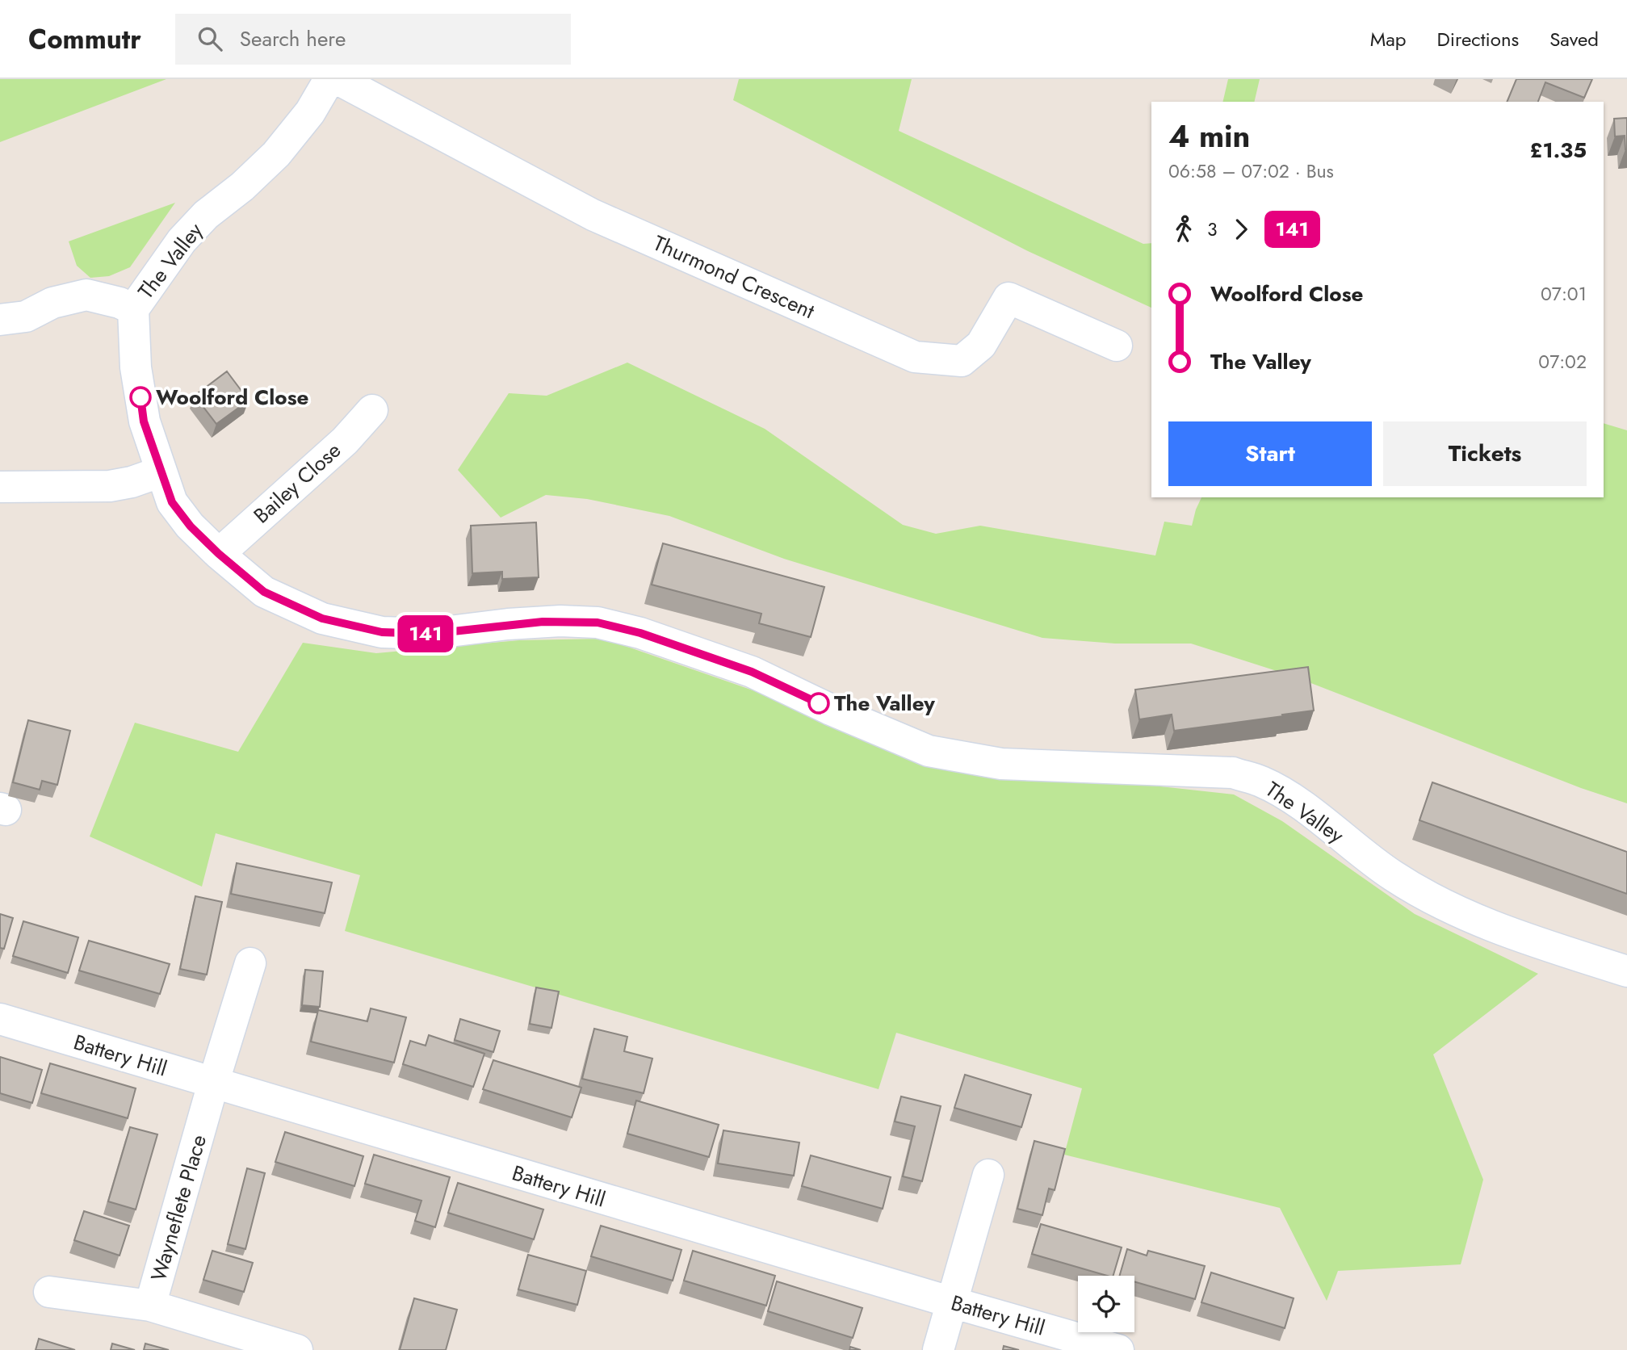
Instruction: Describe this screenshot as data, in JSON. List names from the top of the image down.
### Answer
{
  "streets": {
    "street": [
      "The Valley",
      "Thurmond Crescent",
      "Bailey Close",
      "Battery Hill",
      "Wayneflete Place"
    ]
  },
  "crossings": [
    ["The Valley", "Bailey Close"],
    ["Battery Hill", "Wayneflete Place"]
  ],
  "places": ["Woolford Close", "The Valley"],
  "lines": ["bus line 141"],
  "page": {
    "header": "Commutr",
    "search": "Search here",
    "nav": ["Map", "Directions", "Saved"],
    "on_map": "141",
    "heading": ["4 min", "06:58 – 07:02 · Bus", "£1.35"],
    "legs": ["3", "141"],
    "list": [
      {
        "name": "Woolford Close",
        "value": "07:01"
      },
      {
        "name": "The Valley",
        "value": "07:02"
      }
    ],
    "buttons": ["Start", "Tickets"]
  }
}
